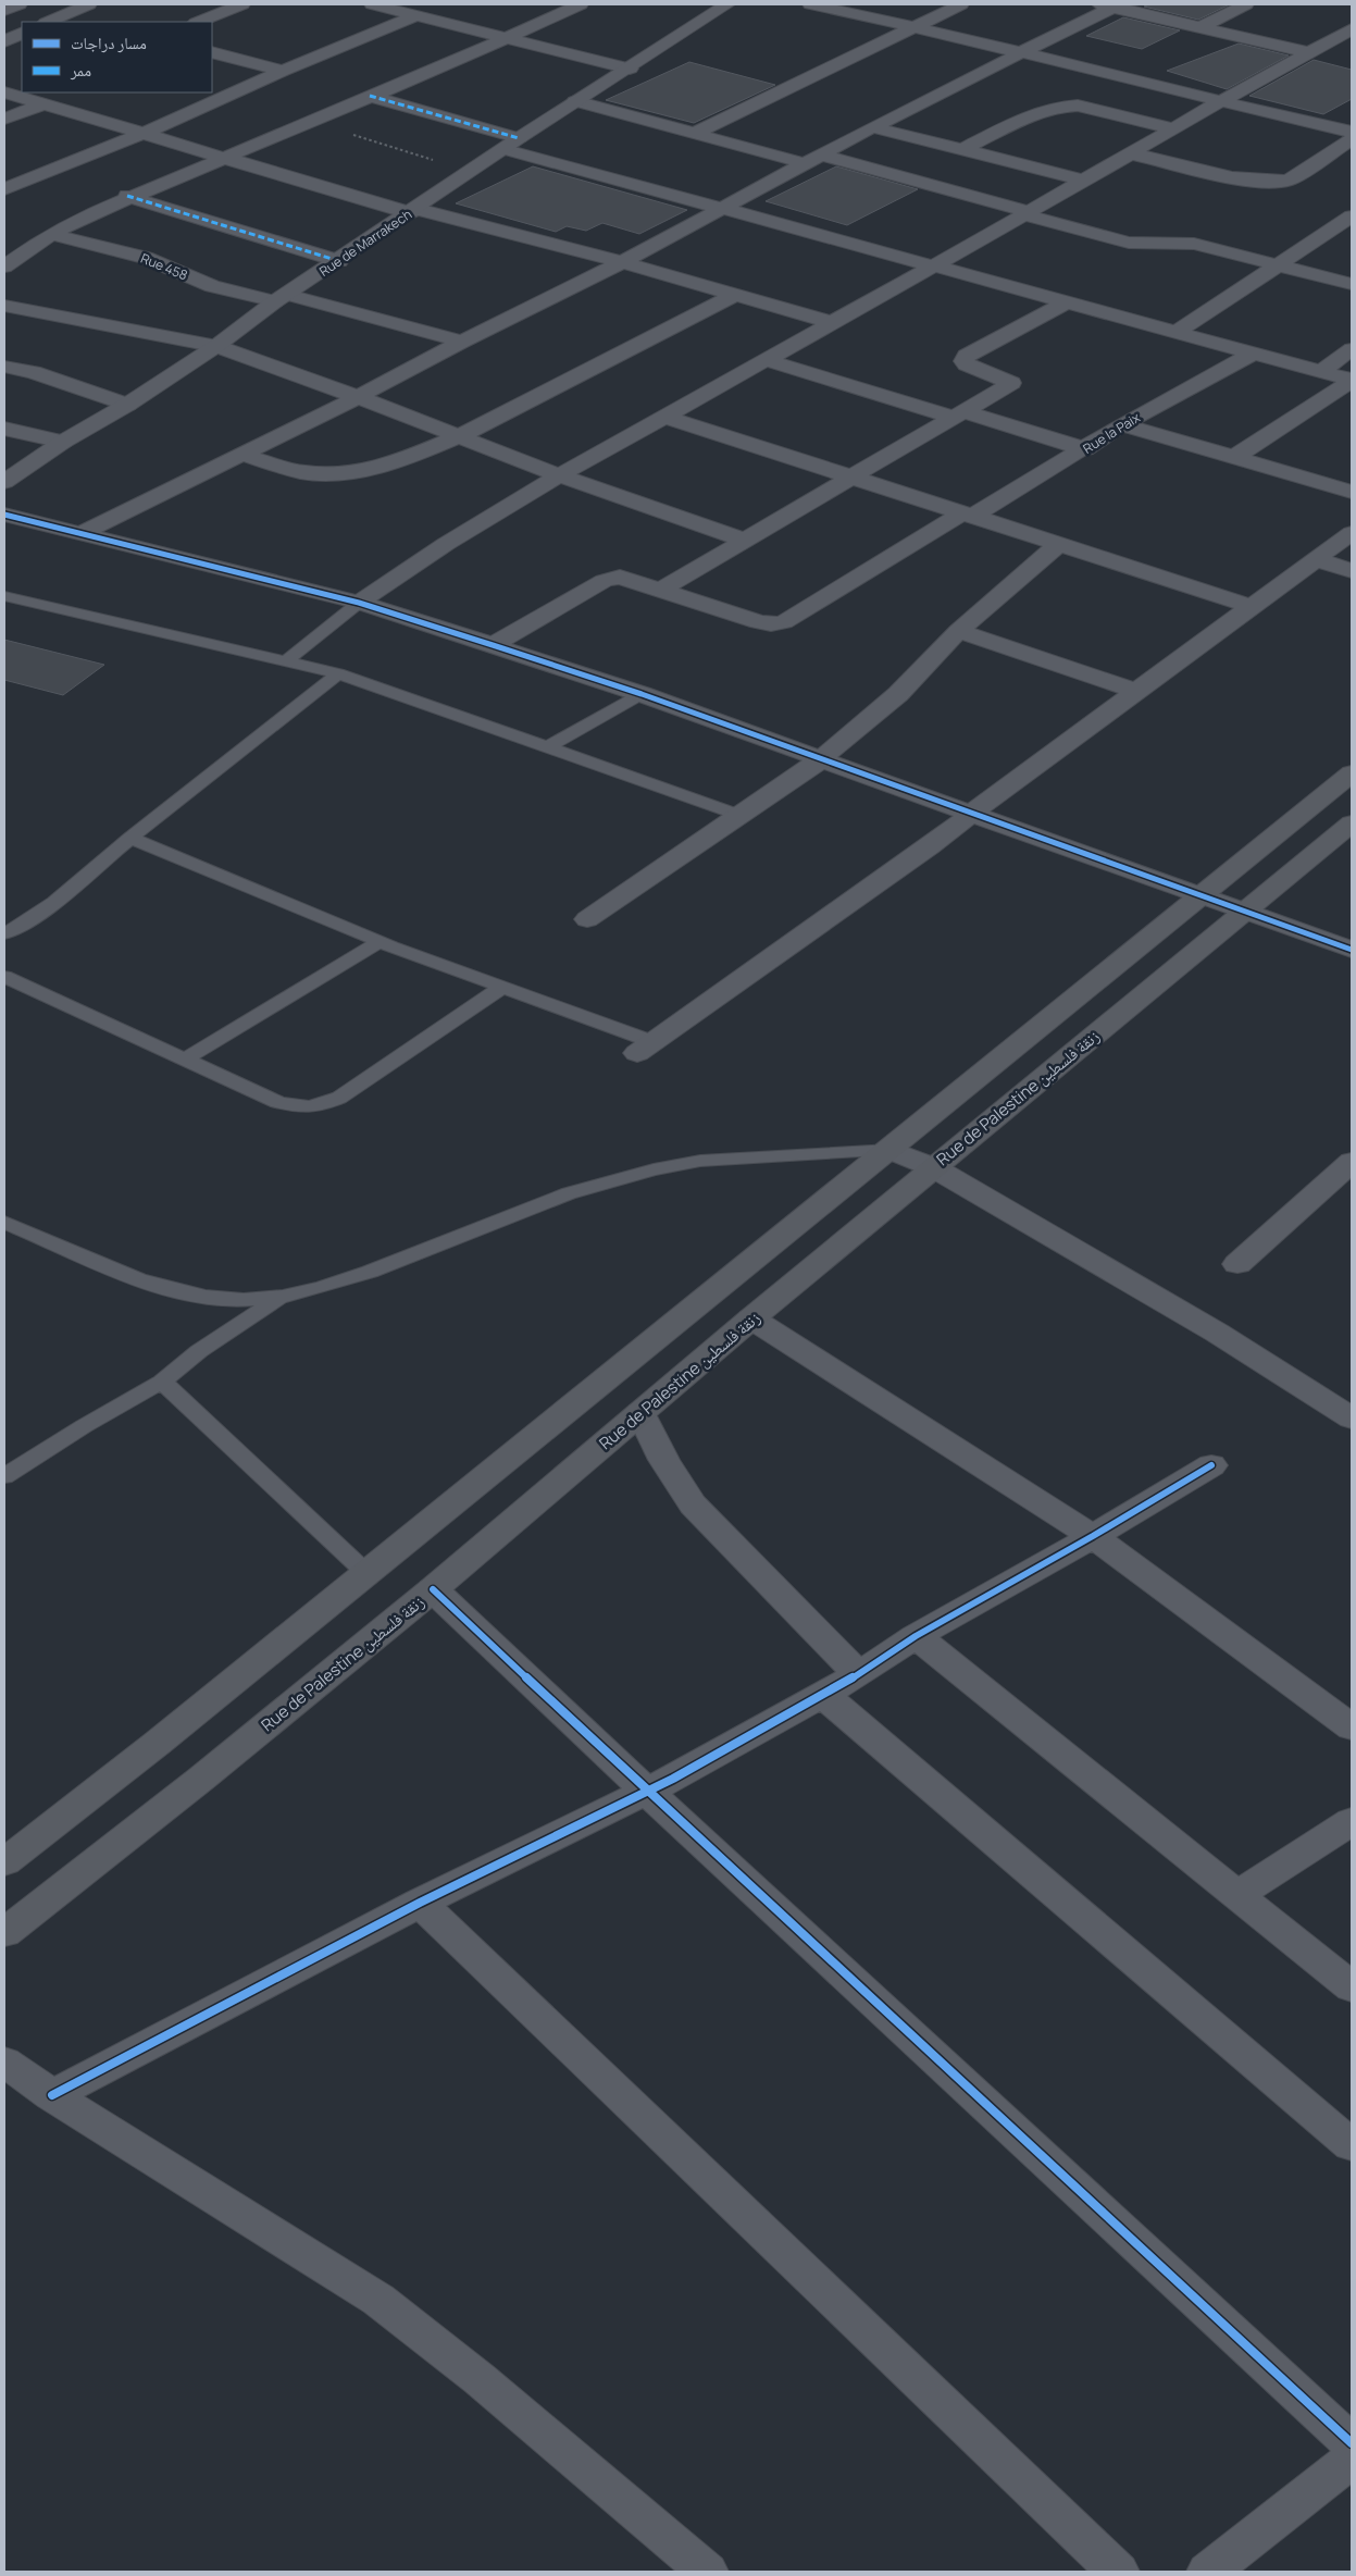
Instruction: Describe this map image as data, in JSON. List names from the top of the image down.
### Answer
{
  "streets": {
    "main road": ["Rue de Palestine زنقة فلسطين"],
    "street": ["Rue de Marrakech", "Rue 458", "Rue la Paix"]
  },
  "crossings": [
    ["Rue de Marrakech", "Rue 458"]
  ],
  "legend": ["مسار دراجات", "ممر"]
}
